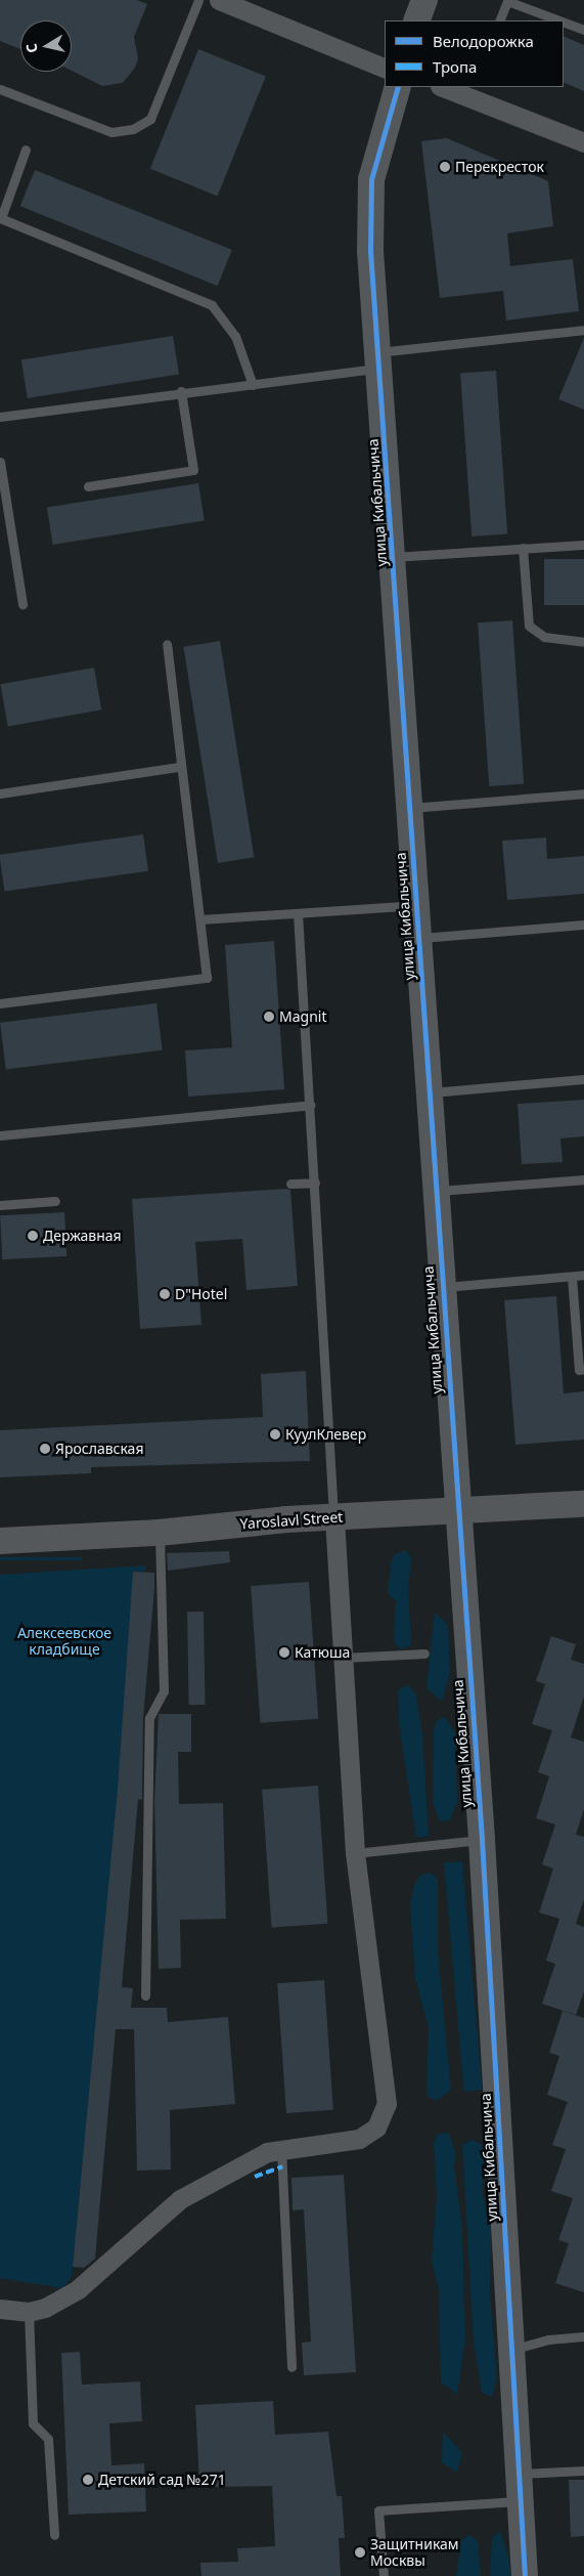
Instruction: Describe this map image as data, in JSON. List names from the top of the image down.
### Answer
{
  "streets": {
    "street": ["улица Кибальчича", "Yaroslavl Street"]
  },
  "crossings": [
    ["улица Кибальчича", "Yaroslavl Street"]
  ],
  "parks": ["Алексеевское кладбище"],
  "places": [
    "Перекресток",
    "Magnit",
    "Державная",
    "D\"Hotel",
    "КуулКлевер",
    "Ярославская",
    "Катюша",
    "Детский сад №271",
    "Защитникам Москвы"
  ],
  "legend": ["Велодорожка", "Тропа"],
  "north": "left"
}
